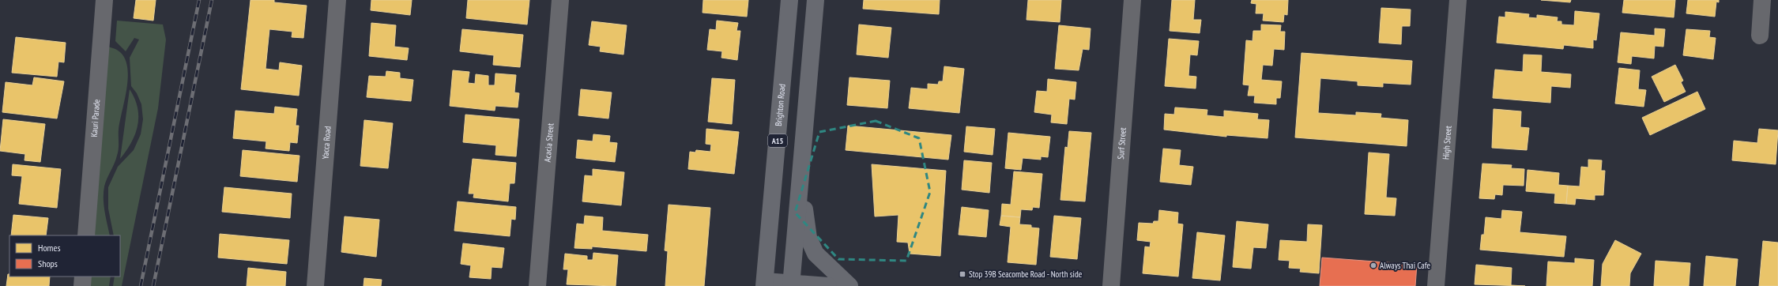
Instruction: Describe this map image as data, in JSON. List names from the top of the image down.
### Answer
{
  "streets": {
    "main road": ["Brighton Road", "A15"],
    "street": [
      "Kauri Parade",
      "Yacca Road",
      "Acacia Street",
      "Surf Street",
      "High Street"
    ]
  },
  "places": {
    "other": ["Always Thai Cafe"],
    "transit": ["Stop 39B Seacombe Road - North side"]
  },
  "legend": ["Homes", "Shops"]
}
